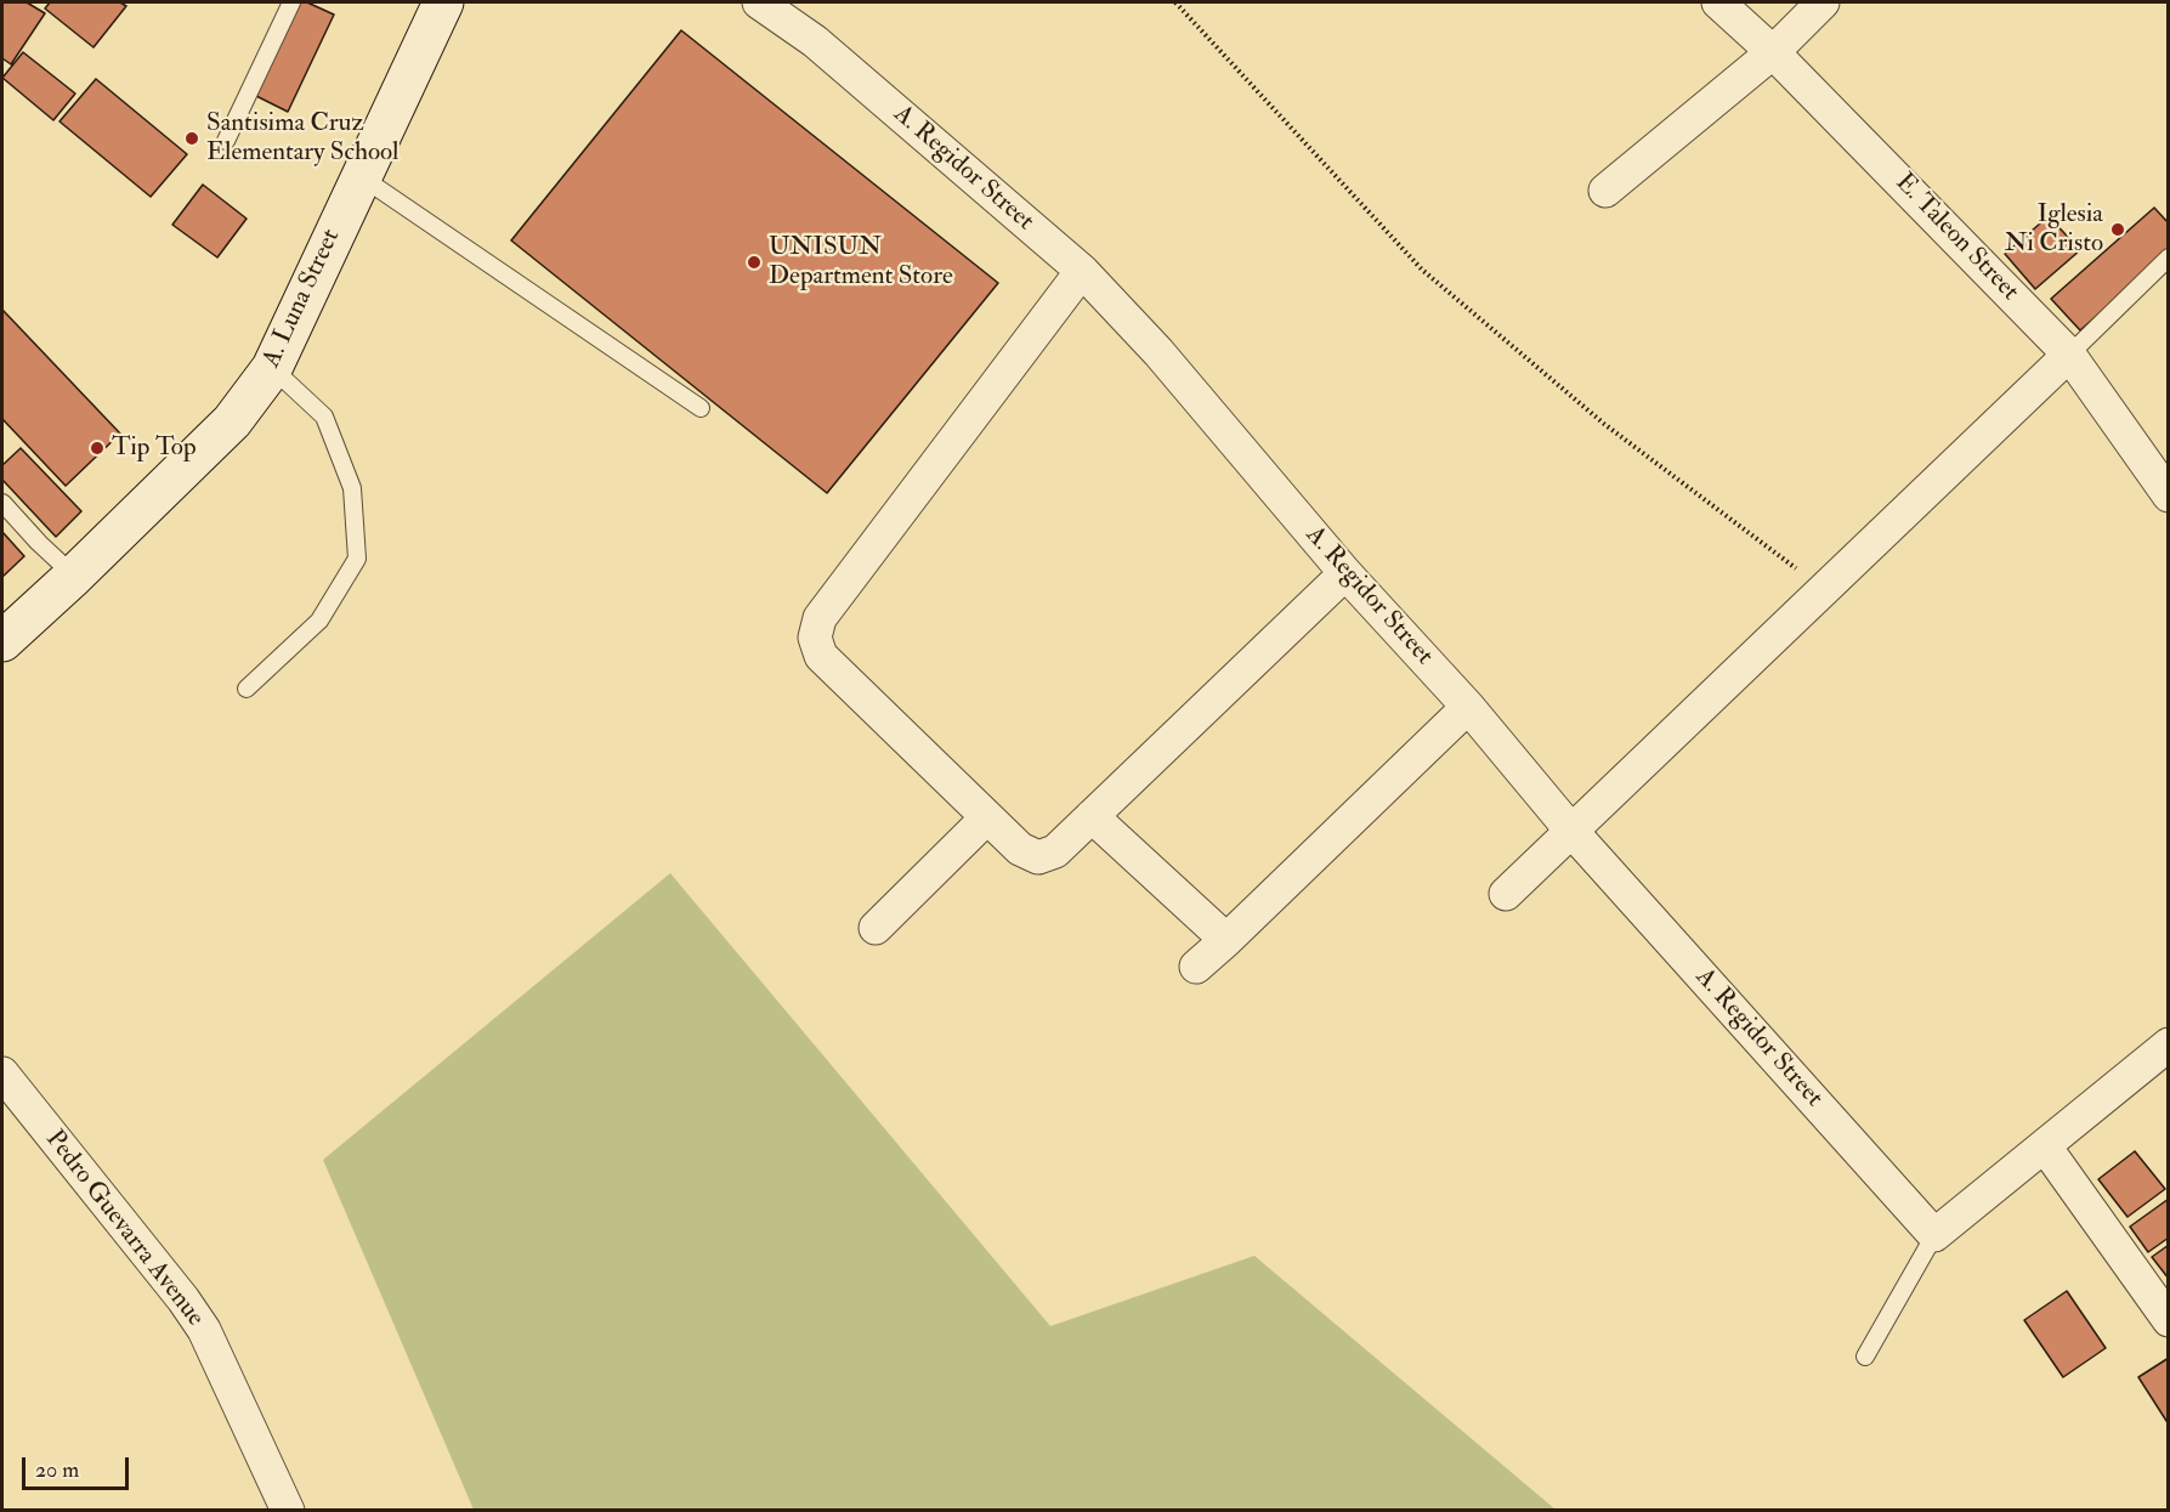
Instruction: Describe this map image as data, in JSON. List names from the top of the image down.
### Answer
{
  "streets": {
    "street": [
      "A. Regidor Street",
      "E. Taleon Street",
      "A. Luna Street",
      "Pedro Guevarra Avenue"
    ]
  },
  "places": [
    "Santisima Cruz Elementary School",
    "Iglesia Ni Cristo",
    "UNISUN Department Store",
    "Tip Top"
  ],
  "scale_bar": "20 m"
}
